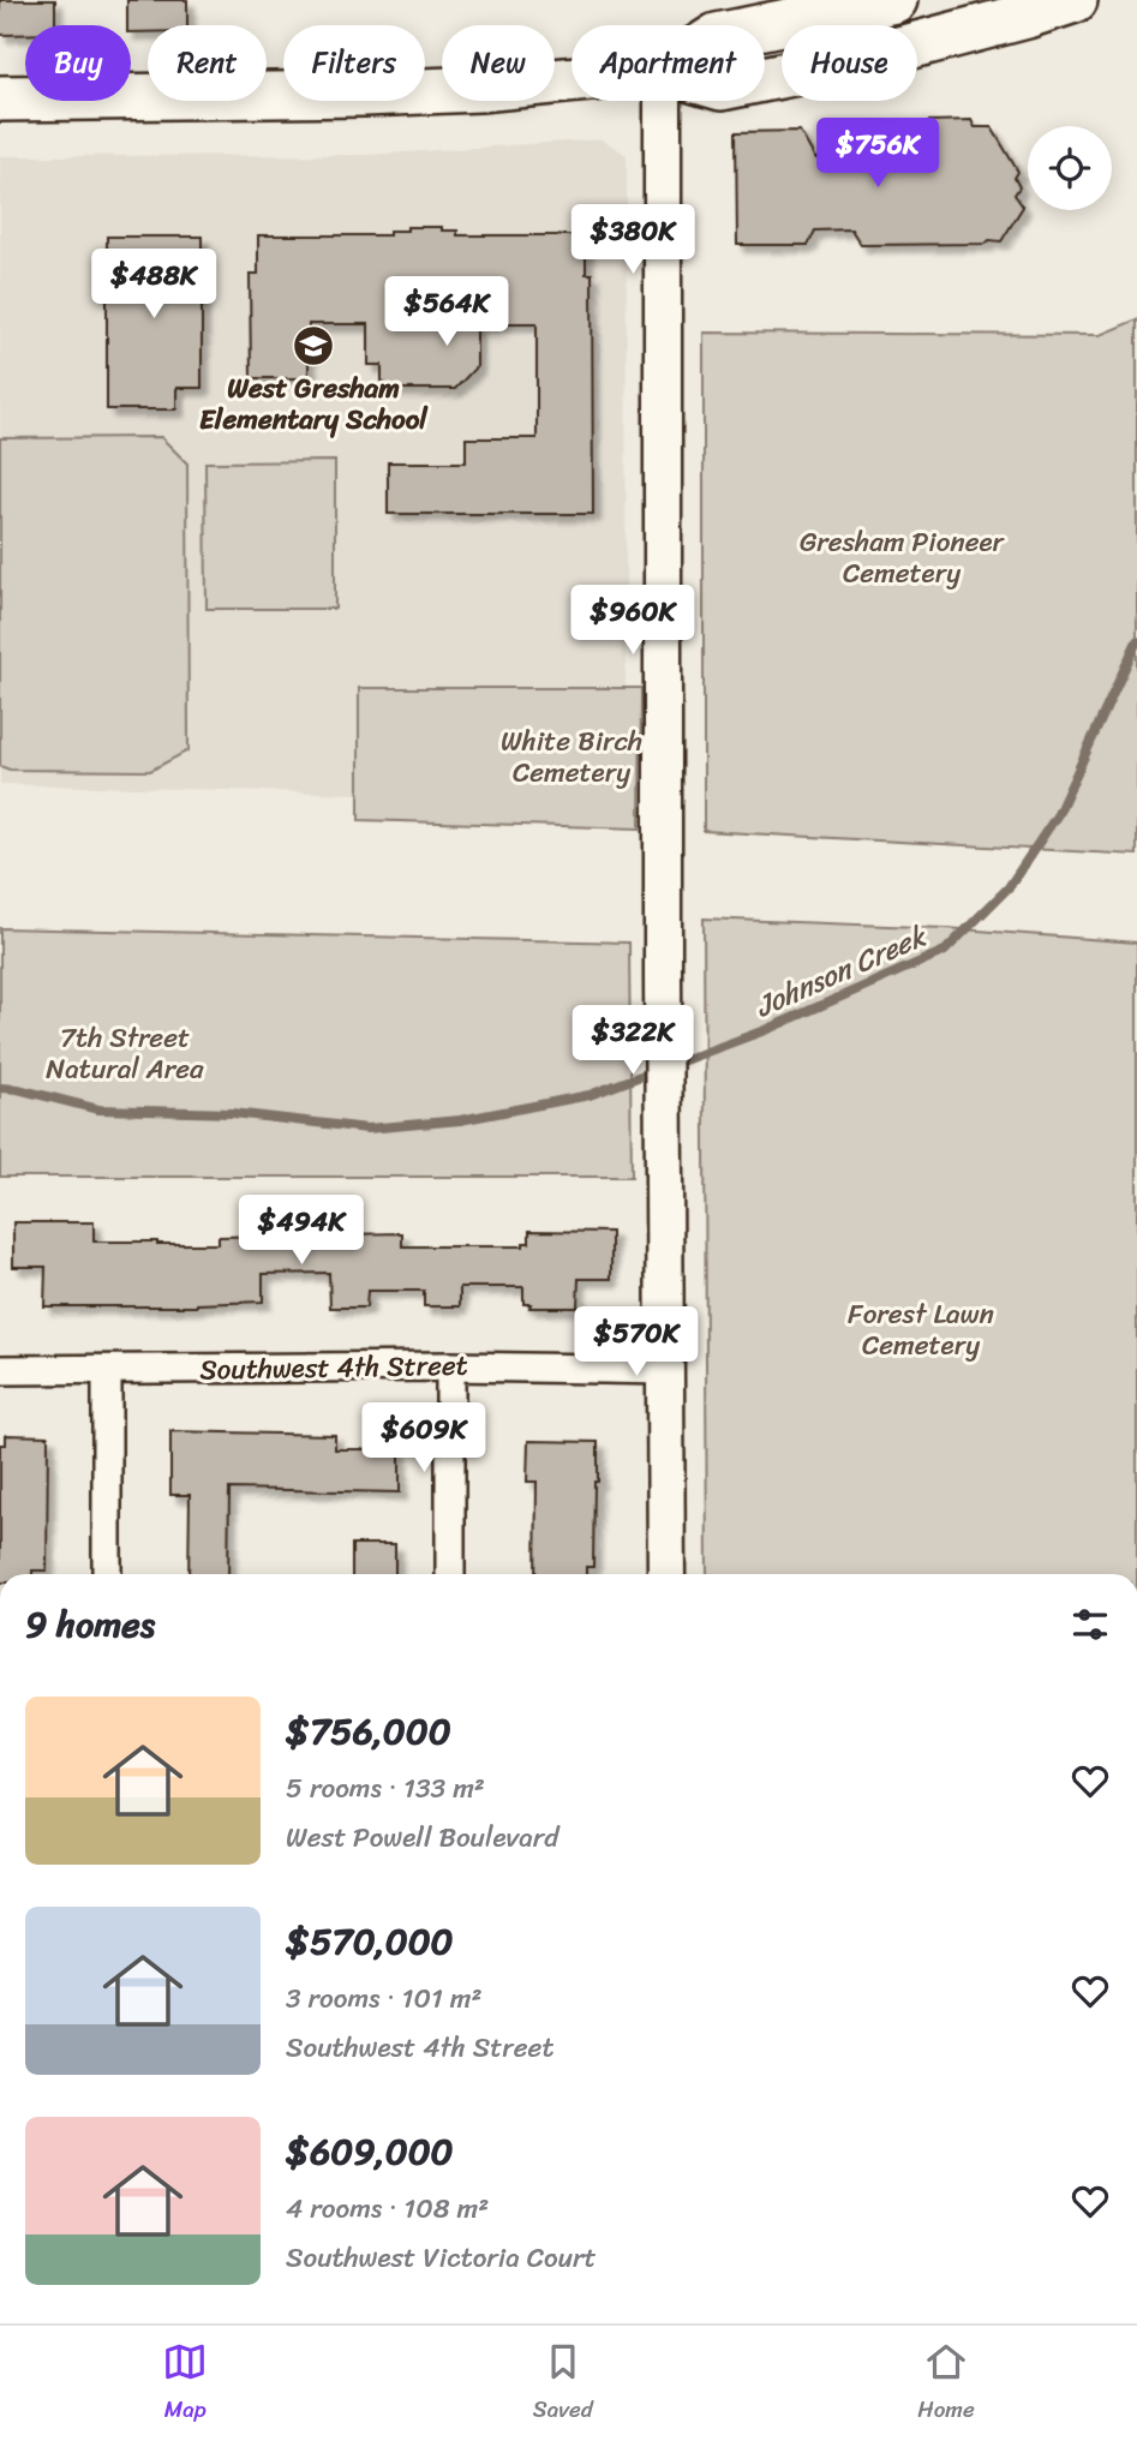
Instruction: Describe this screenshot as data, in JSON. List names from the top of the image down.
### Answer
{
  "streets": {
    "street": ["Southwest 4th Street"]
  },
  "water": ["Johnson Creek"],
  "parks": [
    "Gresham Pioneer Cemetery",
    "White Birch Cemetery",
    "7th Street Natural Area",
    "Forest Lawn Cemetery"
  ],
  "places": {
    "school or university": ["West Gresham Elementary School"]
  },
  "page": {
    "chip": [
      "Buy",
      "Rent",
      "Filters",
      "New",
      "Apartment",
      "House"
    ],
    "price": [
      "$756K",
      "$380K",
      "$488K",
      "$564K",
      "$960K",
      "$322K",
      "$494K",
      "$570K",
      "$609K"
    ],
    "heading": "9 homes",
    "list": [
      {
        "name": "$756,000",
        "note": "5 rooms · 133 m² · West Powell Boulevard"
      },
      {
        "name": "$570,000",
        "note": "3 rooms · 101 m² · Southwest 4th Street"
      },
      {
        "name": "$609,000",
        "note": "4 rooms · 108 m² · Southwest Victoria Court"
      }
    ],
    "tabs": ["Map", "Saved", "Home"]
  }
}
